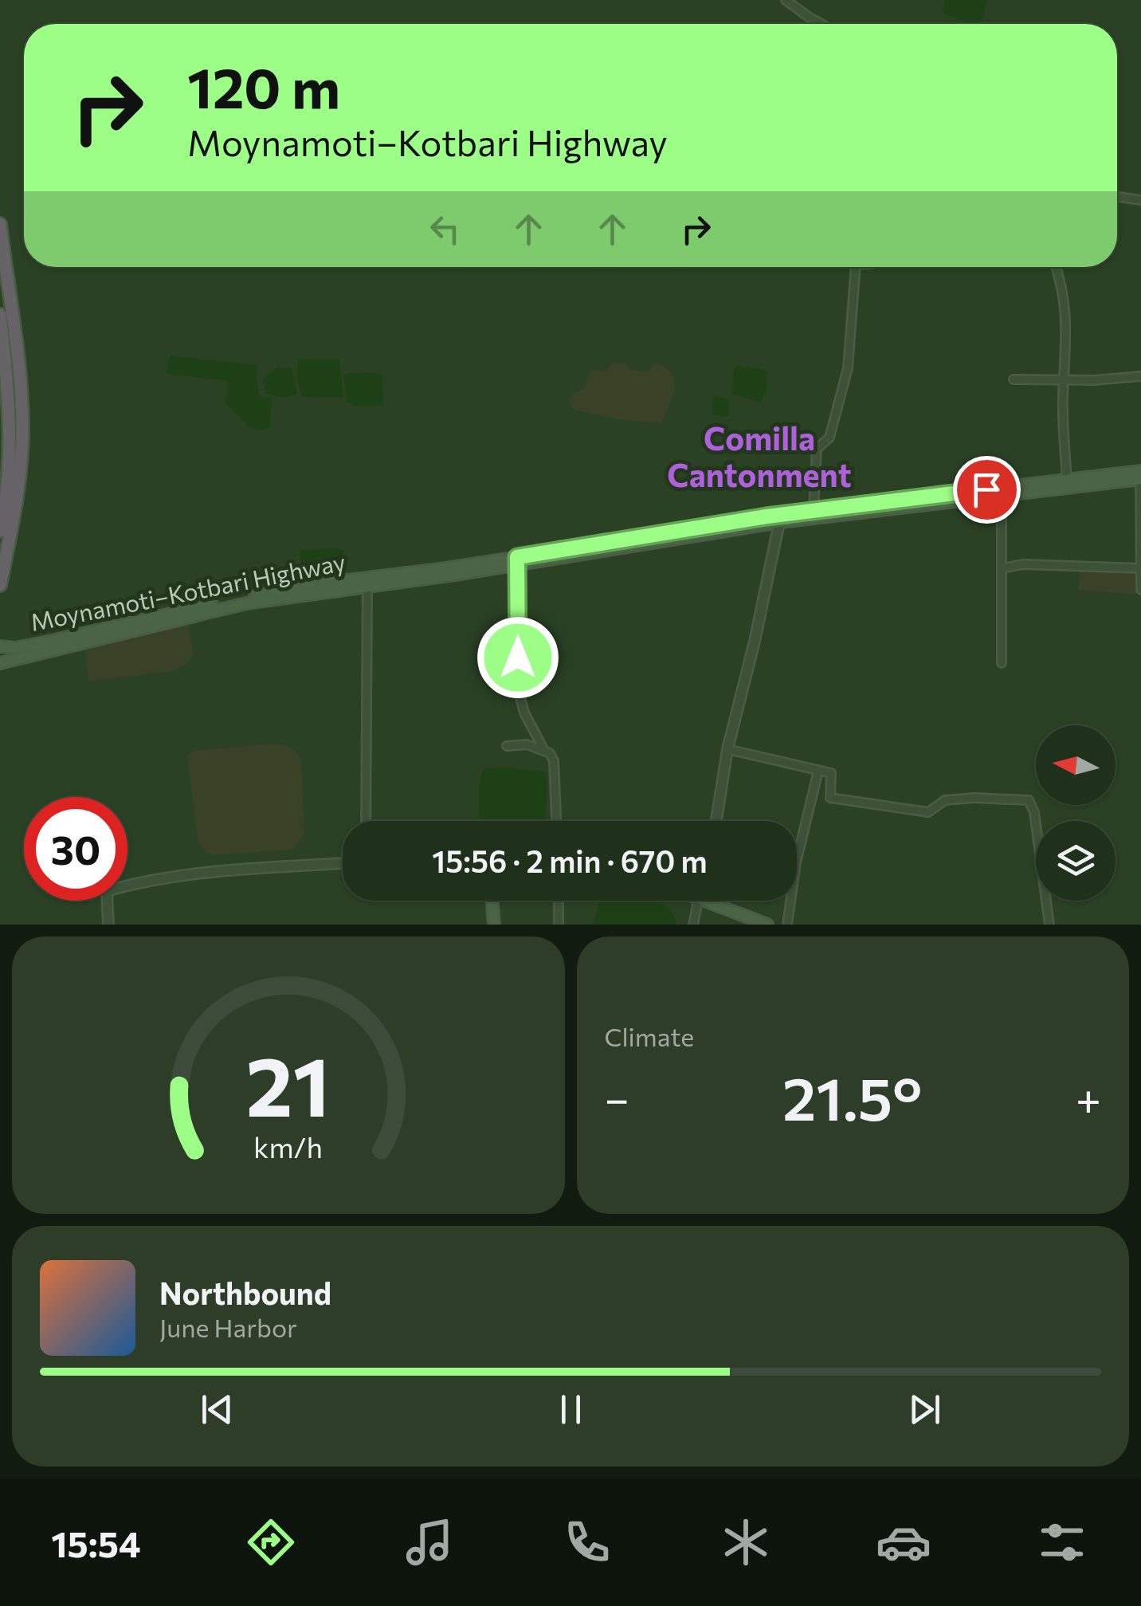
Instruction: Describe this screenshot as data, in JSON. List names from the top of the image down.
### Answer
{
  "streets": {
    "main road": ["Moynamoti–Kotbari Highway"]
  },
  "districts": ["Comilla Cantonment"],
  "north": "left",
  "page": {
    "turn": ["120 m", "Moynamoti–Kotbari Highway"],
    "limit": "30",
    "trip": "15:56 · 2 min · 670 m",
    "tile": "Climate",
    "heat": ["−", "21.5°", "+"],
    "song": ["Northbound", "June Harbor"],
    "tabs": "15:54",
    "gauge": ["21", "km/h"]
  }
}
